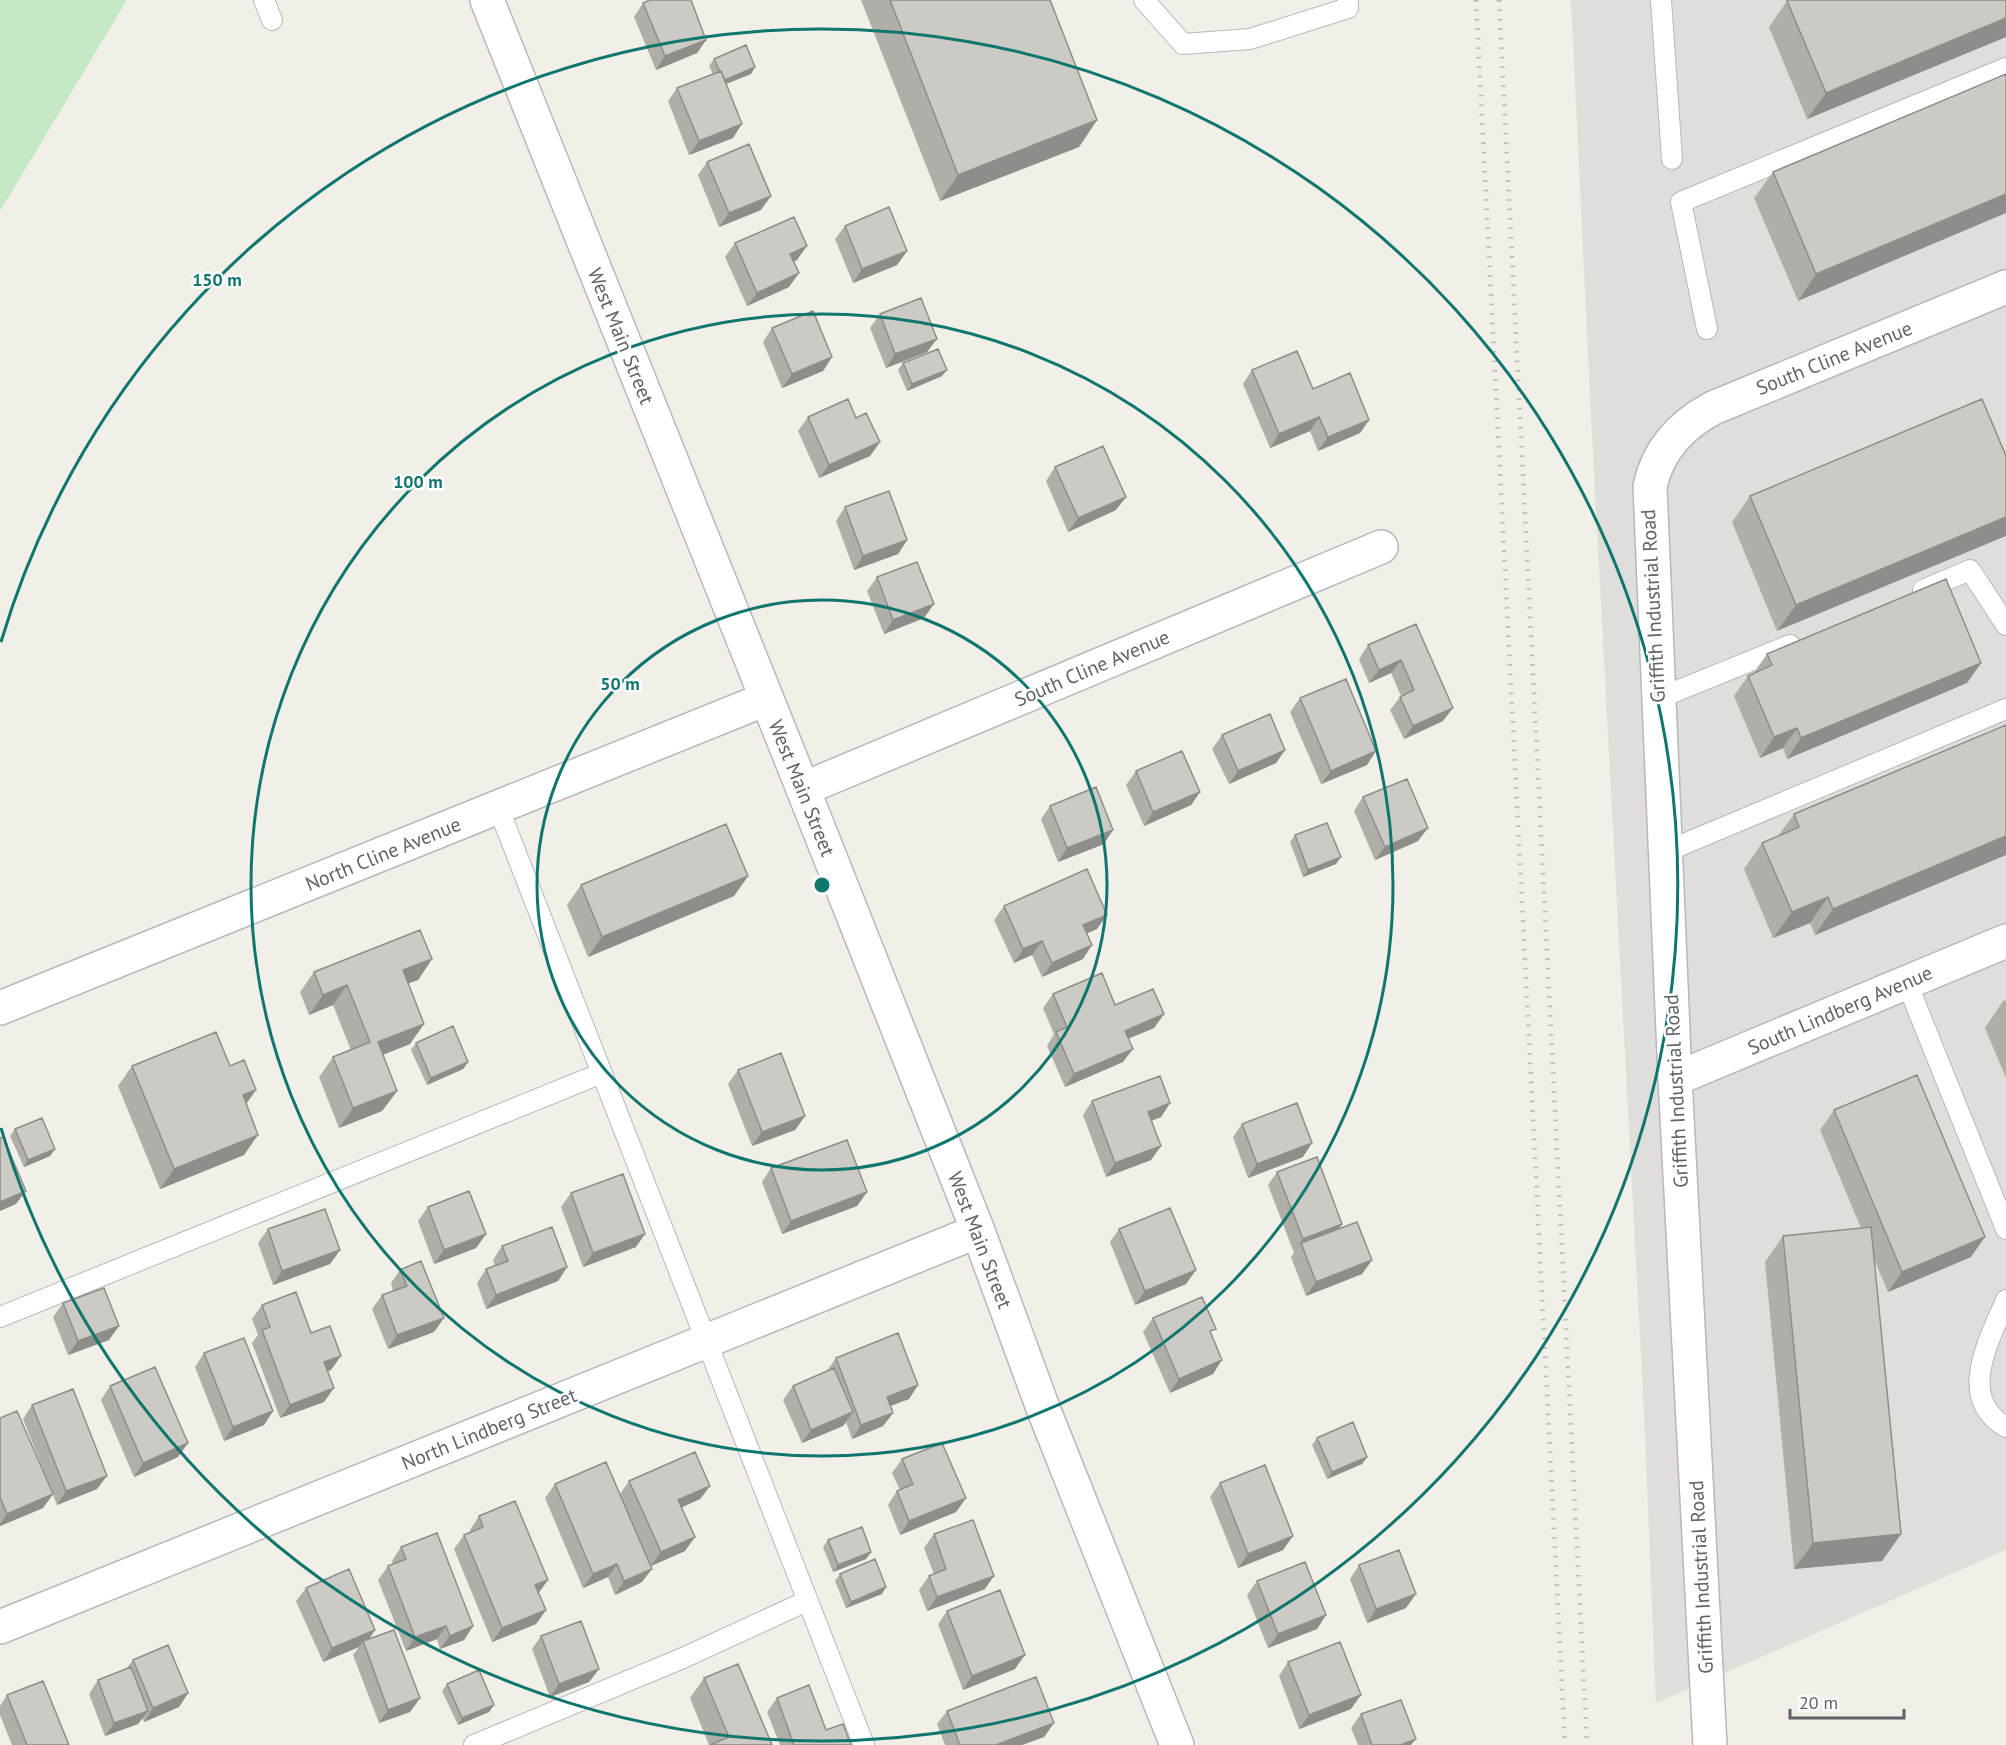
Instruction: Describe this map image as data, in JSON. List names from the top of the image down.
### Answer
{
  "streets": {
    "street": [
      "West Main Street",
      "South Cline Avenue",
      "Griffith Industrial Road",
      "North Cline Avenue",
      "South Lindberg Avenue",
      "North Lindberg Street"
    ]
  },
  "crossings": [
    ["West Main Street", "South Cline Avenue"],
    ["West Main Street", "North Cline Avenue"],
    ["West Main Street", "North Lindberg Street"],
    ["South Cline Avenue", "Griffith Industrial Road"],
    ["Griffith Industrial Road", "South Lindberg Avenue"]
  ],
  "scale_bar": "20 m",
  "rings": ["150 m", "100 m", "50 m"]
}
